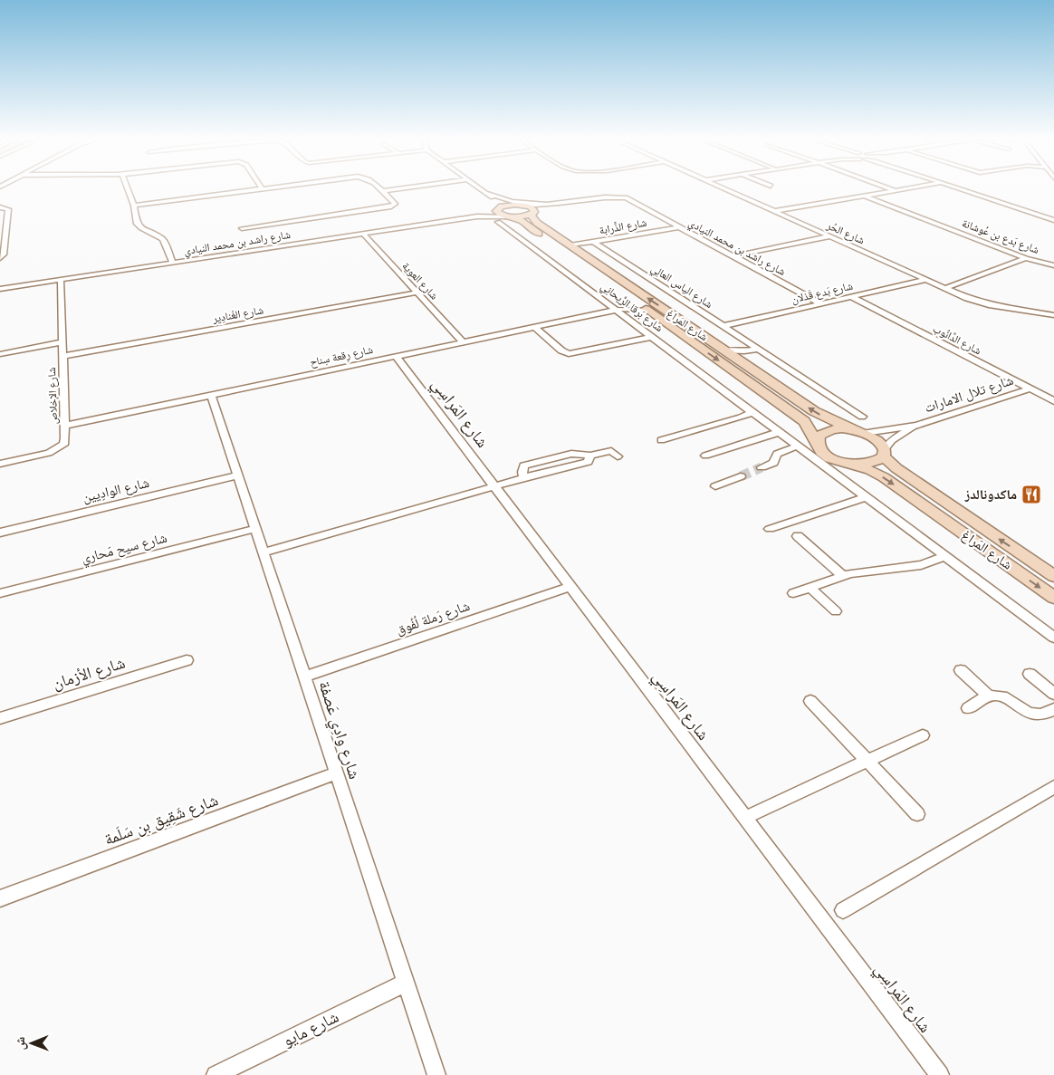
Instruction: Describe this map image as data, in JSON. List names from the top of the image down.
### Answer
{
  "streets": {
    "street": [
      "شارع الذَّرابة",
      "شارع الحُر",
      "شارع بَدع بن عُوشانة",
      "شارع راشد بن محمد النيادي",
      "شارع العوية",
      "شارع الياس العالِي",
      "شارع بَدع قَذلان",
      "شارع بَرقا الرِّيحانِي",
      "شارع الغَنادِير",
      "شارع المَراغ",
      "شارع الدَّانُوب",
      "شارع رِقعة سِناح",
      "شارع تلال الامارات",
      "شارع الإخلاص",
      "شارع المَراسِي",
      "شارع الوادِيين",
      "شارع سيح مَحاري",
      "شارع رَملة لُفُوق",
      "شارع الأزمان",
      "شارع وادِي عَصفة",
      "شارع شَقِيق بن سَلَمة",
      "شارع مايو"
    ]
  },
  "crossings": [
    ["شارع الذَّرابة", "شارع راشد بن محمد النيادي"],
    ["شارع الذَّرابة", "شارع الياس العالِي"],
    ["شارع الذَّرابة", "شارع المَراغ"],
    ["شارع الحُر", "شارع بَدع قَذلان"],
    ["شارع راشد بن محمد النيادي", "شارع العوية"],
    ["شارع راشد بن محمد النيادي", "شارع بَدع قَذلان"],
    ["شارع راشد بن محمد النيادي", "شارع المَراغ"],
    ["شارع راشد بن محمد النيادي", "شارع الإخلاص"],
    ["شارع العوية", "شارع الغَنادِير"],
    ["شارع العوية", "شارع رِقعة سِناح"],
    ["شارع الياس العالِي", "شارع بَدع قَذلان"],
    ["شارع بَدع قَذلان", "شارع الدَّانُوب"],
    ["شارع بَرقا الرِّيحانِي", "شارع رِقعة سِناح"],
    ["شارع الغَنادِير", "شارع الإخلاص"],
    ["شارع المَراغ", "شارع رِقعة سِناح"],
    ["شارع المَراغ", "شارع تلال الامارات"],
    ["شارع الدَّانُوب", "شارع تلال الامارات"],
    ["شارع رِقعة سِناح", "شارع الإخلاص"],
    ["شارع رِقعة سِناح", "شارع المَراسِي"],
    ["شارع رِقعة سِناح", "شارع وادِي عَصفة"],
    ["شارع المَراسِي", "شارع رَملة لُفُوق"],
    ["شارع الوادِيين", "شارع وادِي عَصفة"],
    ["شارع سيح مَحاري", "شارع وادِي عَصفة"],
    ["شارع رَملة لُفُوق", "شارع وادِي عَصفة"],
    ["شارع وادِي عَصفة", "شارع شَقِيق بن سَلَمة"],
    ["شارع وادِي عَصفة", "شارع مايو"]
  ],
  "places": {
    "restaurant": ["ماكدونالدز"]
  },
  "north": "left"
}
